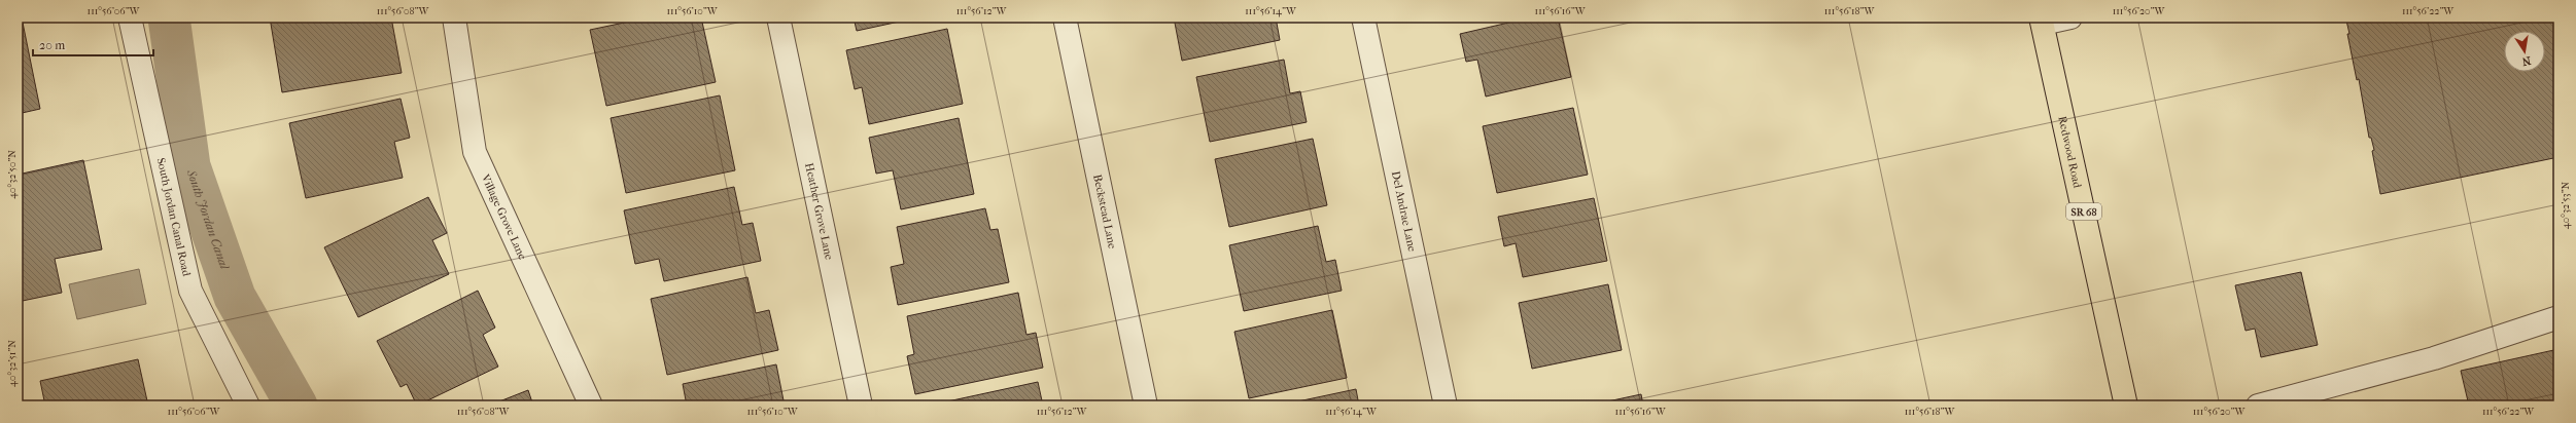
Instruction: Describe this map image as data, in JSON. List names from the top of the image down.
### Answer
{
  "streets": {
    "main road": ["Redwood Road", "SR 68"],
    "street": [
      "Heather Grove Lane",
      "Beckstead Lane",
      "Del Andrae Lane",
      "South Jordan Canal Road",
      "Village Grove Lane"
    ]
  },
  "water": ["South Jordan Canal"],
  "scale_bar": "20 m",
  "north": "bottom",
  "coordinates": [
    "111°56'06\"W",
    "111°56'08\"W",
    "111°56'10\"W",
    "111°56'12\"W",
    "111°56'14\"W",
    "111°56'16\"W",
    "111°56'18\"W",
    "111°56'20\"W",
    "111°56'22\"W",
    "40°32'50\"N",
    "40°32'53\"N",
    "40°32'51\"N"
  ]
}
